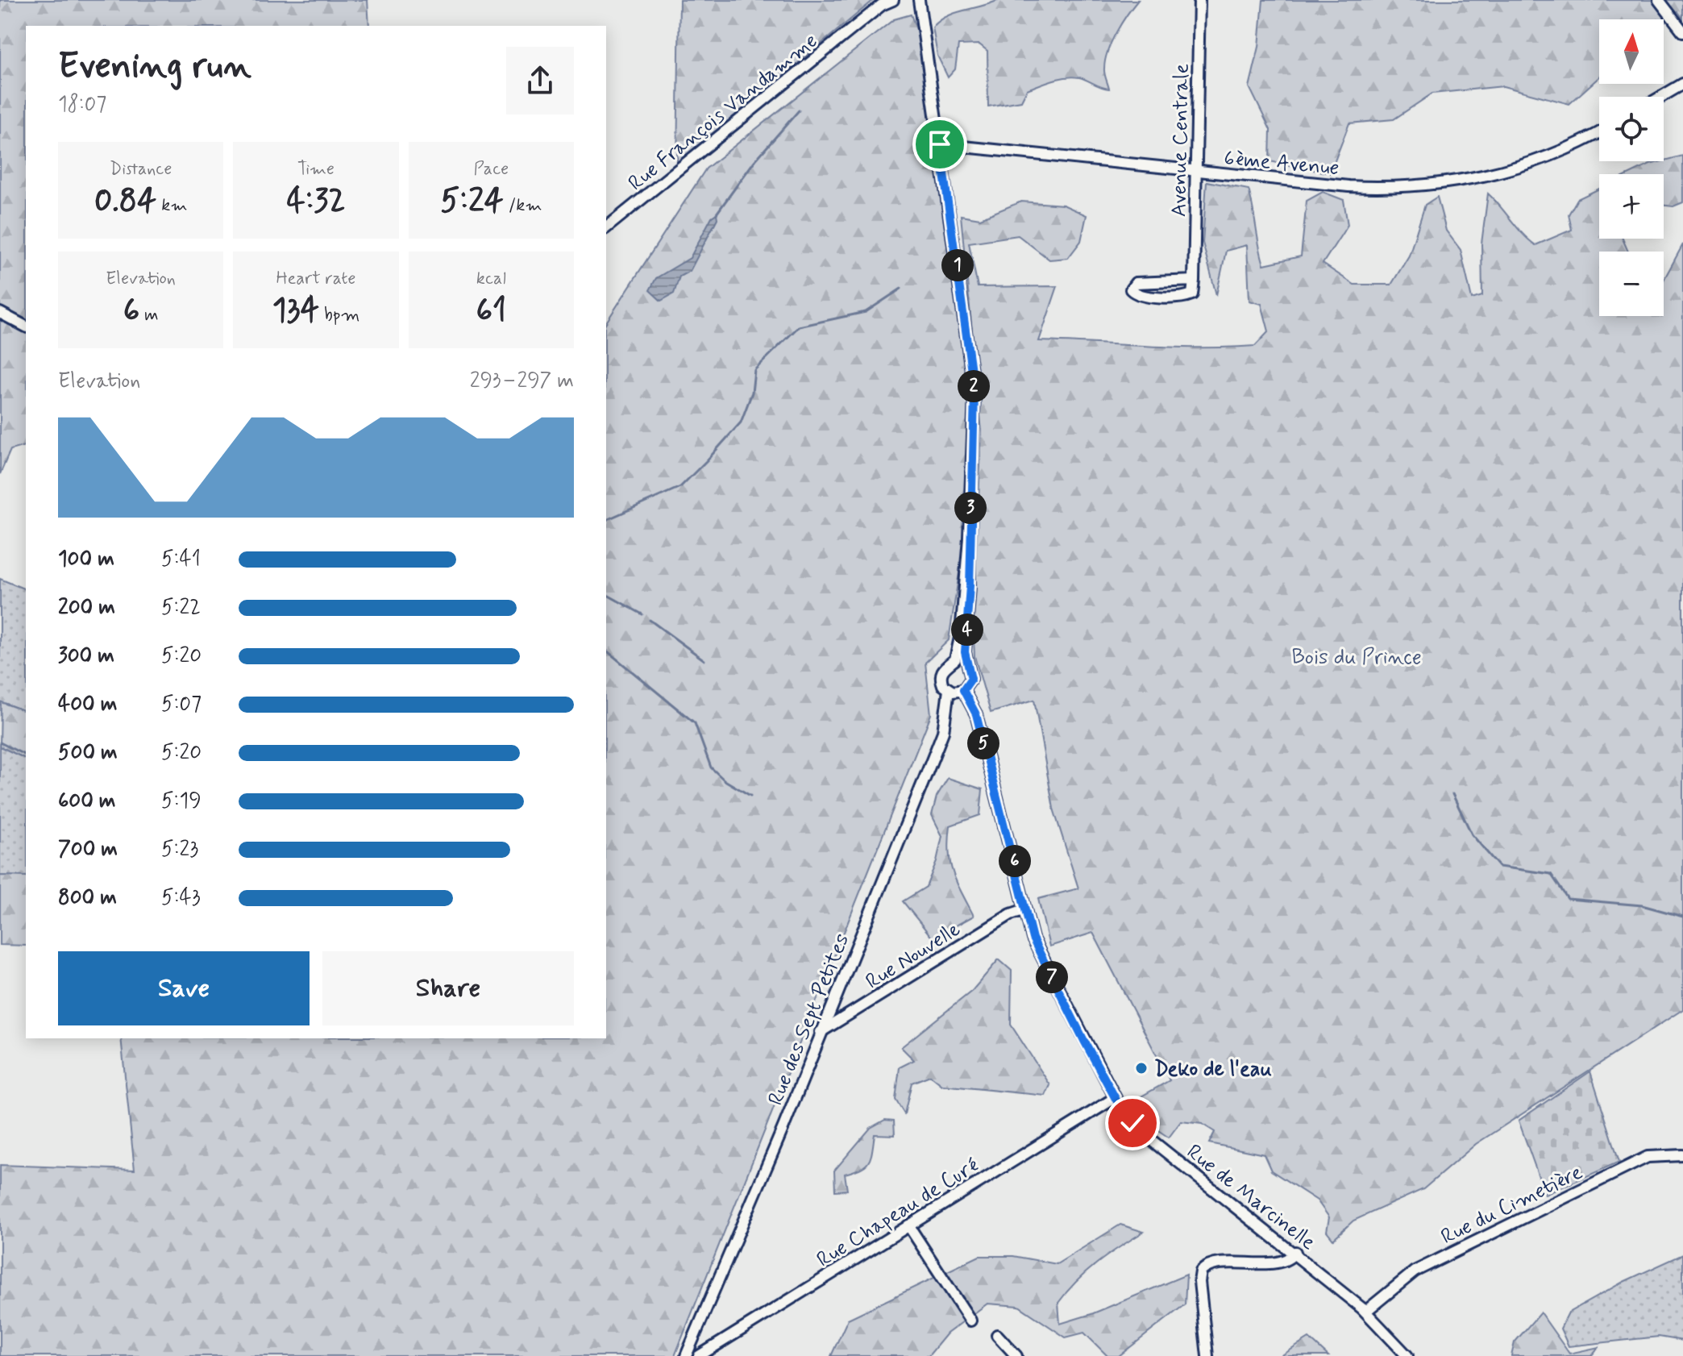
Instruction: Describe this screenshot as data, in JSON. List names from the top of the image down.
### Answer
{
  "streets": {
    "street": [
      "Rue François Vandamme",
      "Avenue Centrale",
      "6ème Avenue",
      "Rue Nouvelle",
      "Rue des Sept Petites",
      "Rue de Marcinelle",
      "Rue du Cimetière",
      "Rue Chapeau de Curé"
    ]
  },
  "crossings": [
    ["Avenue Centrale", "6ème Avenue"],
    ["Rue Nouvelle", "Rue des Sept Petites"],
    ["Rue Nouvelle", "Rue de Marcinelle"],
    ["Rue des Sept Petites", "Rue de Marcinelle"],
    ["Rue de Marcinelle", "Rue du Cimetière"],
    ["Rue de Marcinelle", "Rue Chapeau de Curé"]
  ],
  "parks": ["Bois du Prince"],
  "places": ["Deko de l'eau"],
  "north": "top",
  "page": {
    "map_buttons": ["+", "−"],
    "heading": ["Evening run", "18:07"],
    "stats": [
      ["Distance", "0.84 km"],
      ["Time", "4:32"],
      ["Pace", "5:24 /km"],
      ["Elevation", "6 m"],
      ["Heart rate", "134 bpm"],
      ["kcal", "61"]
    ],
    "pins": [
      "1",
      "2",
      "3",
      "4",
      "5",
      "6",
      "7"
    ],
    "chart": ["Elevation", "293–297 m"],
    "list": [
      {
        "name": "100 m",
        "note": "5:41"
      },
      {
        "name": "200 m",
        "note": "5:22"
      },
      {
        "name": "300 m",
        "note": "5:20"
      },
      {
        "name": "400 m",
        "note": "5:07"
      },
      {
        "name": "500 m",
        "note": "5:20"
      },
      {
        "name": "600 m",
        "note": "5:19"
      },
      {
        "name": "700 m",
        "note": "5:23"
      },
      {
        "name": "800 m",
        "note": "5:43"
      }
    ],
    "buttons": ["Save", "Share"]
  }
}
